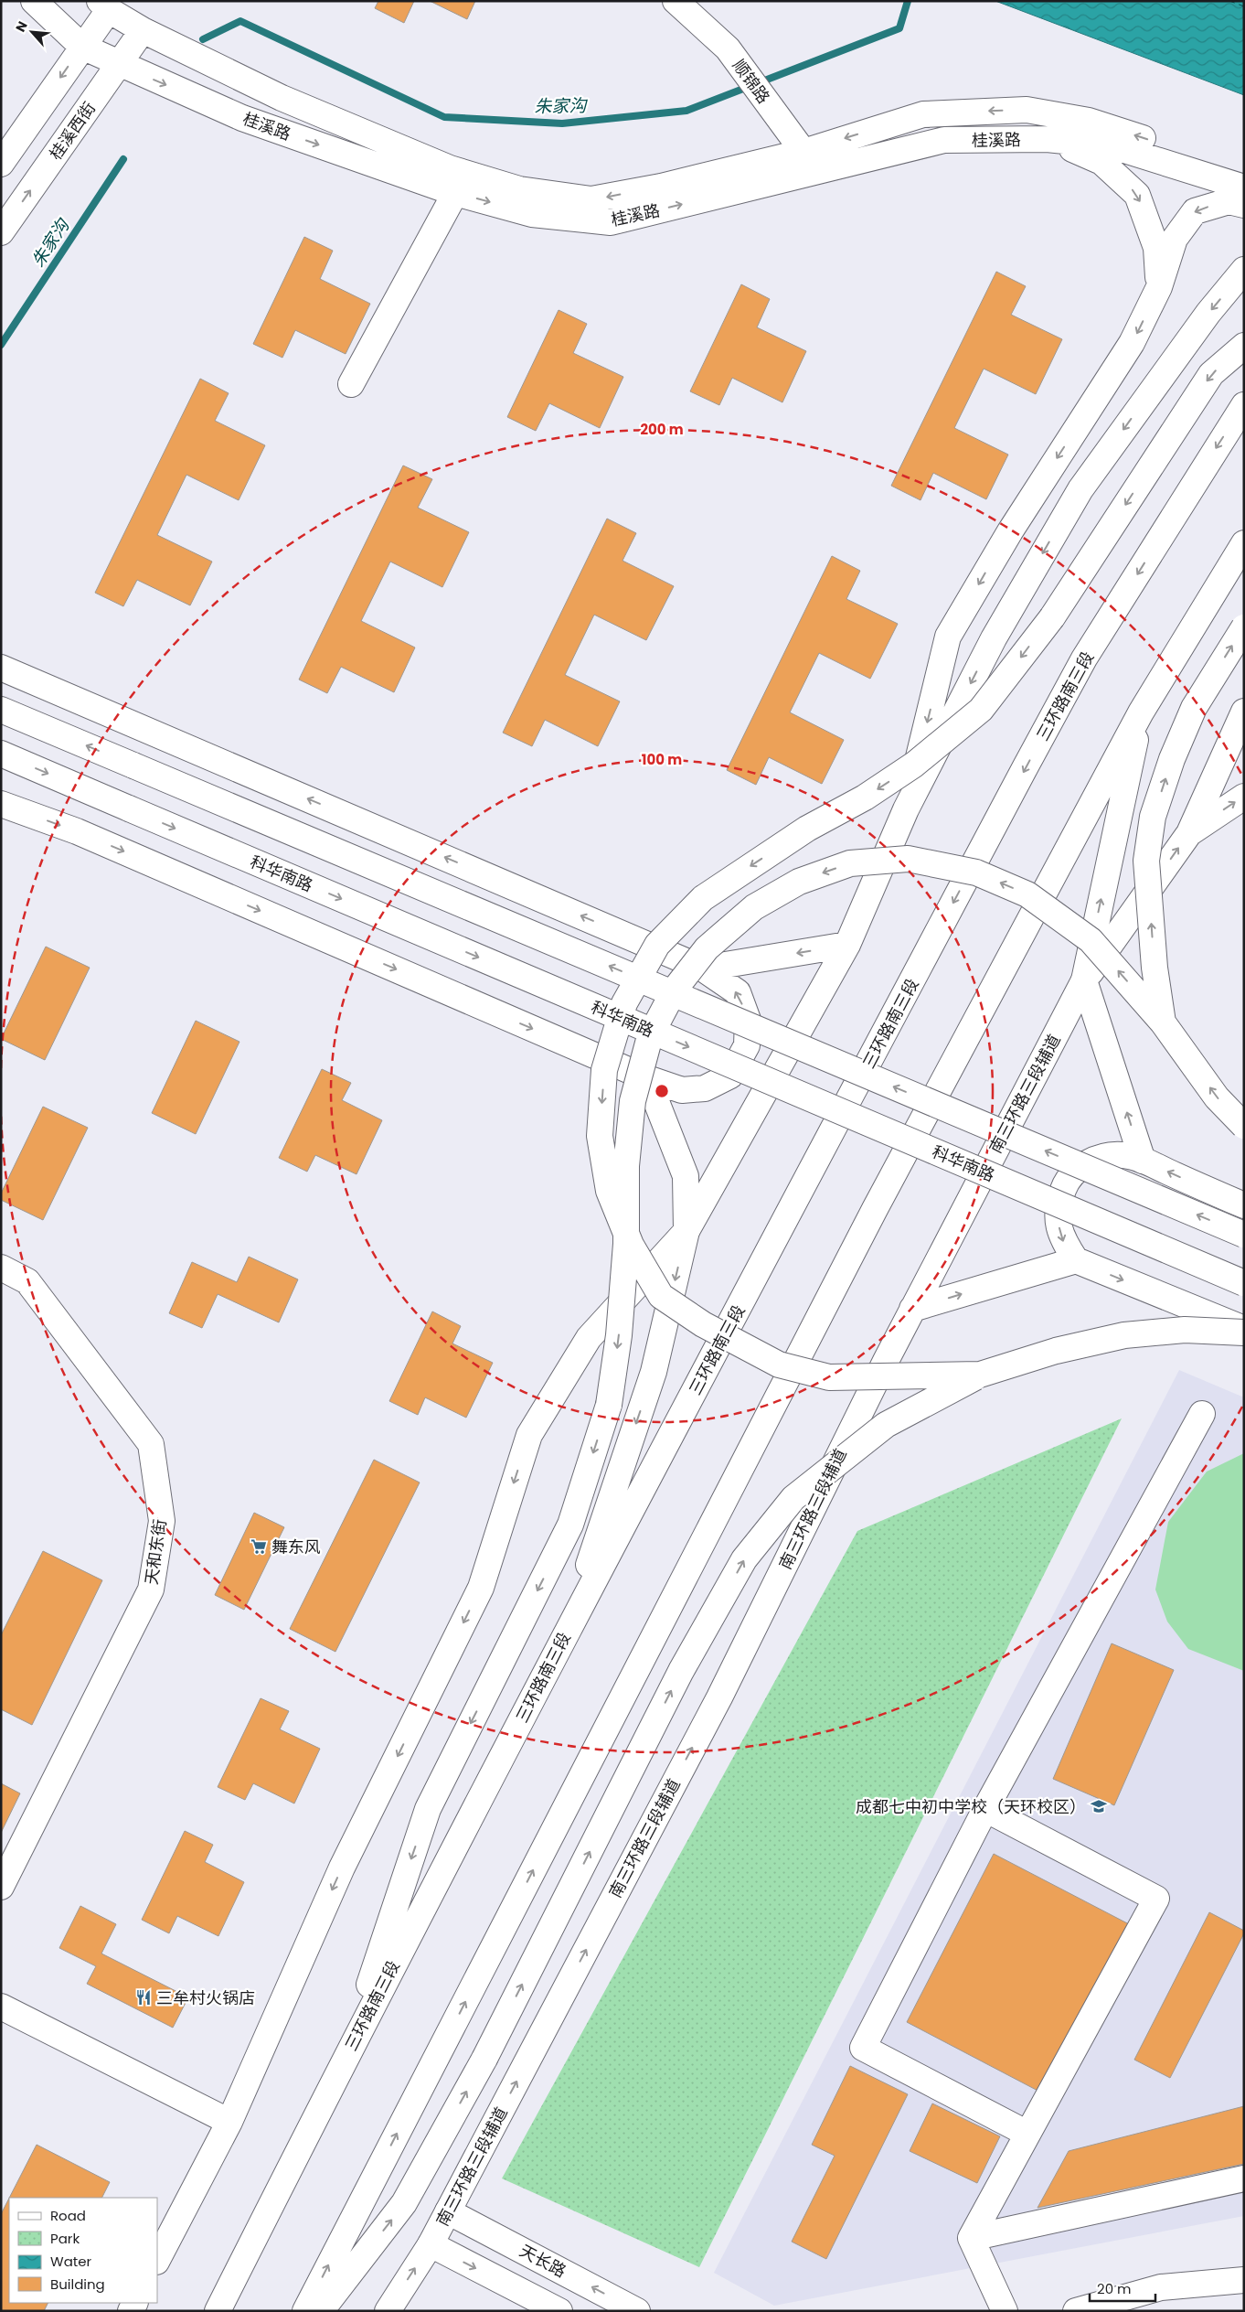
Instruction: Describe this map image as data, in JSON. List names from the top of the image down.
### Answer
{
  "streets": {
    "main road": [
      "顺锦路",
      "桂溪路",
      "桂溪西街",
      "三环路南三段",
      "科华南路",
      "南三环路三段辅道",
      "天和东街",
      "天长路"
    ]
  },
  "crossings": [
    ["顺锦路", "桂溪路"],
    ["桂溪路", "桂溪西街"],
    ["南三环路三段辅道", "天长路"]
  ],
  "water": ["朱家沟"],
  "places": {
    "supermarket": ["舞东风"],
    "school or university": ["成都七中初中学校（天环校区）"],
    "restaurant": ["三牟村火锅店"]
  },
  "legend": [
    "Road",
    "Park",
    "Water",
    "Building"
  ],
  "scale_bar": "20 m",
  "north": "top left",
  "rings": ["200 m", "100 m"]
}
